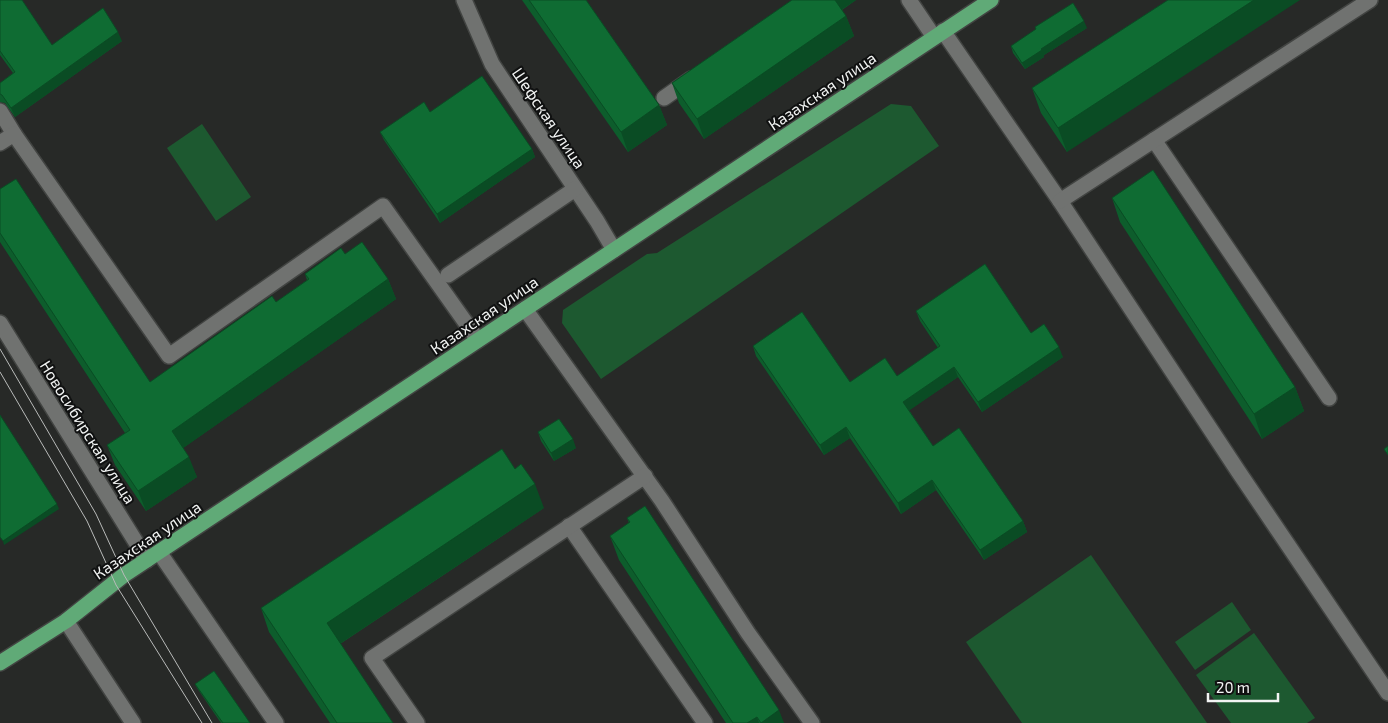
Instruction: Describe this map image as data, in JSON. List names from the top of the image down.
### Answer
{
  "streets": {
    "main road": ["Казахская улица"],
    "street": ["Шефская улица", "Новосибирская улица"]
  },
  "crossings": [
    ["Казахская улица", "Шефская улица"],
    ["Казахская улица", "Новосибирская улица"]
  ],
  "scale_bar": "20 m"
}
